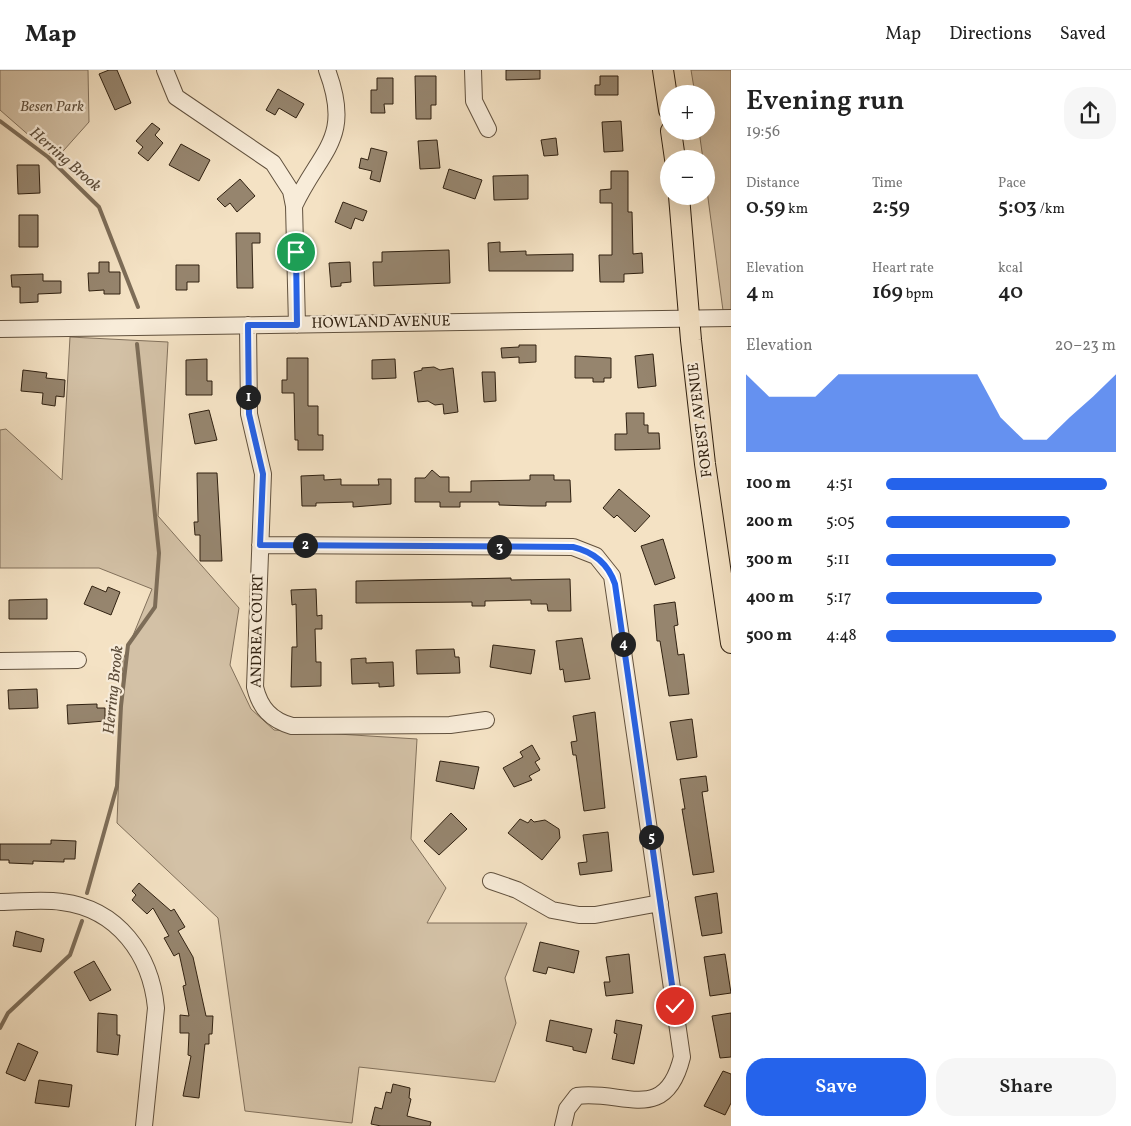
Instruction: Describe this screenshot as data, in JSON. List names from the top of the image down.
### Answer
{
  "streets": {
    "main road": ["FOREST AVENUE"],
    "street": ["HOWLAND AVENUE", "ANDREA COURT"]
  },
  "crossings": [
    ["HOWLAND AVENUE", "FOREST AVENUE"],
    ["HOWLAND AVENUE", "ANDREA COURT"]
  ],
  "water": ["Herring Brook"],
  "parks": ["Besen Park"],
  "page": {
    "header": "Map",
    "nav": ["Map", "Directions", "Saved"],
    "heading": ["Evening run", "19:56"],
    "map_buttons": ["+", "−"],
    "stats": [
      ["Distance", "0.59 km"],
      ["Time", "2:59"],
      ["Pace", "5:03 /km"],
      ["Elevation", "4 m"],
      ["Heart rate", "169 bpm"],
      ["kcal", "40"]
    ],
    "chart": ["Elevation", "20–23 m"],
    "pins": [
      "1",
      "2",
      "3",
      "4",
      "5"
    ],
    "list": [
      {
        "name": "100 m",
        "note": "4:51"
      },
      {
        "name": "200 m",
        "note": "5:05"
      },
      {
        "name": "300 m",
        "note": "5:11"
      },
      {
        "name": "400 m",
        "note": "5:17"
      },
      {
        "name": "500 m",
        "note": "4:48"
      }
    ],
    "buttons": ["Save", "Share"]
  }
}
